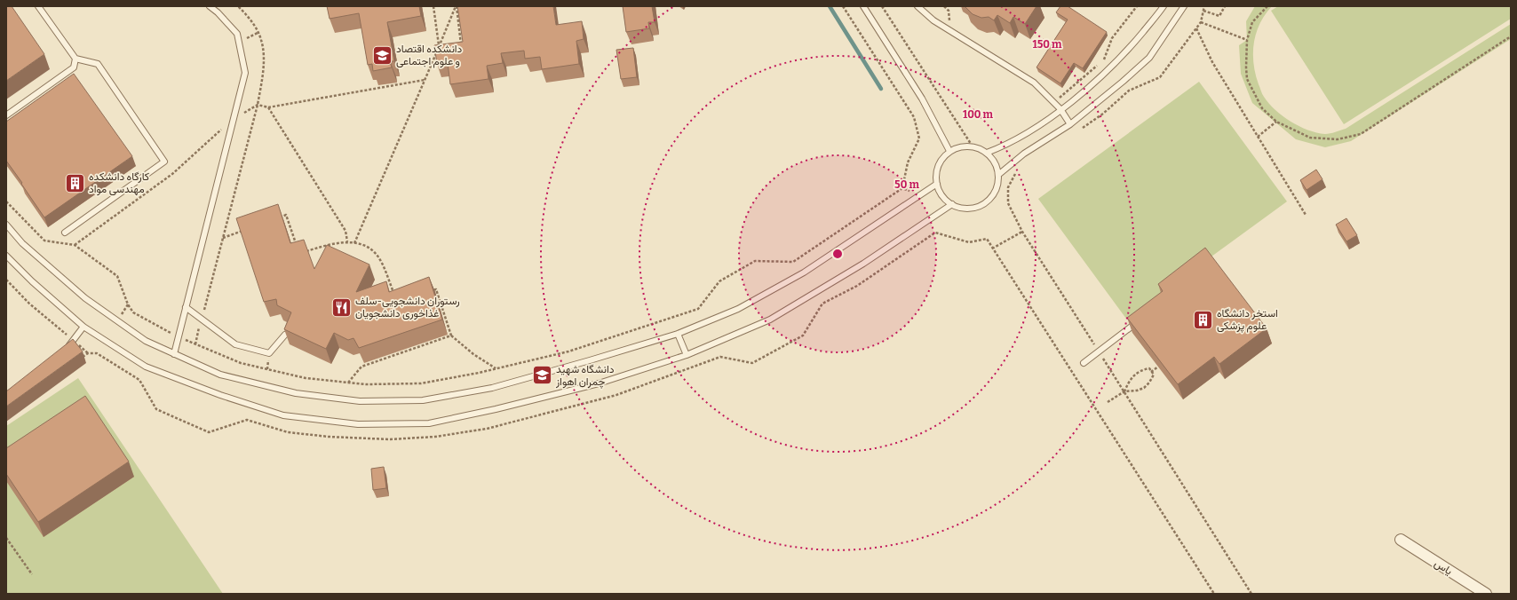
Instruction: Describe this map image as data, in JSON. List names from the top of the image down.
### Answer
{
  "streets": {
    "street": ["یاس"]
  },
  "places": {
    "school or university": ["دانشکده اقتصاد و علوم اجتماعی", "دانشگاه شهید چمران اهواز"],
    "building": ["کارگاه دانشکده مهندسی مواد", "استخر دانشگاه علوم پزشکی"],
    "restaurant": ["رستوران دانشجویی-سلف غذاخوری دانشجویان"]
  },
  "rings": ["150 m", "100 m", "50 m"]
}
